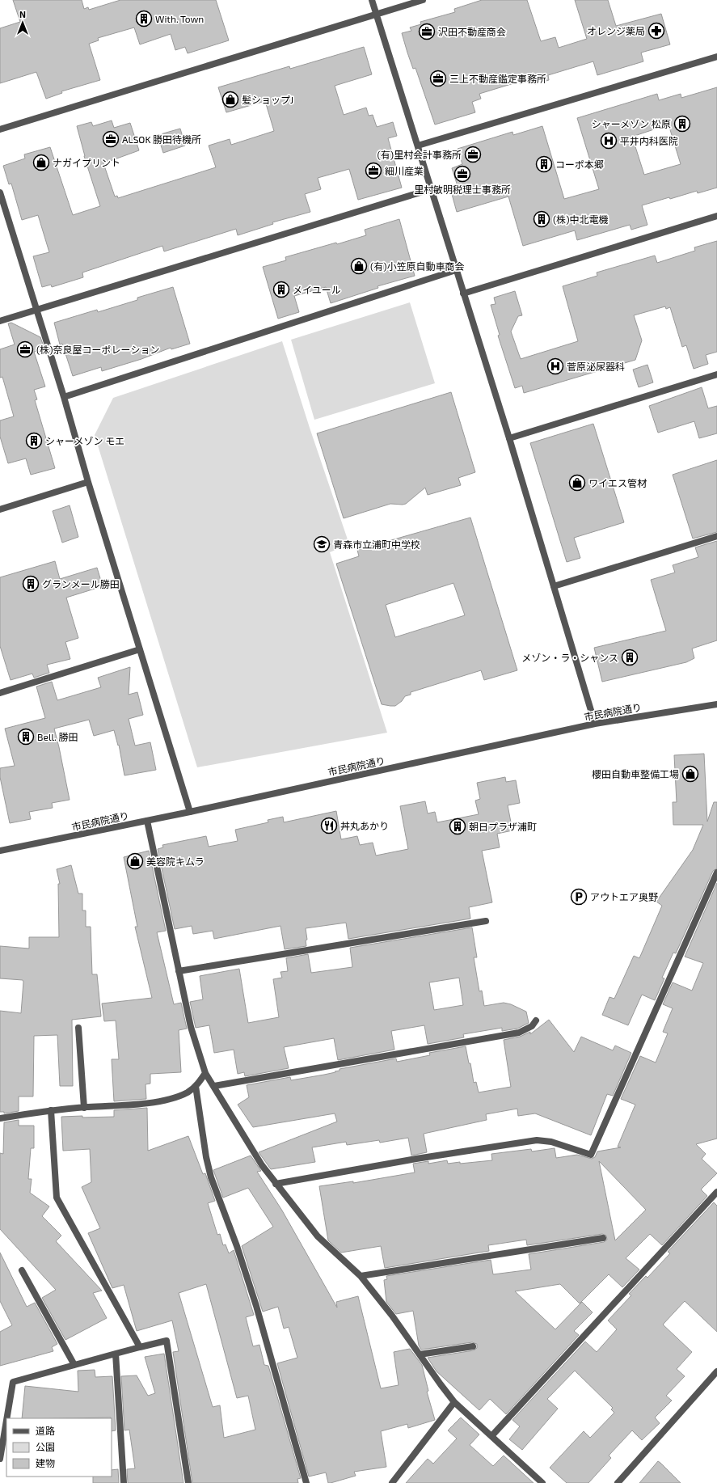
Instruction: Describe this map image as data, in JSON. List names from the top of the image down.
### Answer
{
  "streets": {
    "street": ["市民病院通り"]
  },
  "places": {
    "building": [
      "With. Town",
      "シャーメゾン 松原",
      "コーポ本郷",
      "(株)中北電機",
      "メイユール",
      "シャーメゾン モエ",
      "グランメール勝田",
      "メゾン・ラ・シャンス",
      "Bell. 勝田",
      "朝日プラザ浦町"
    ],
    "pharmacy": ["オレンジ薬局"],
    "office": [
      "沢田不動産商会",
      "三上不動産鑑定事務所",
      "ALSOK 勝田待機所",
      "(有)里村会計事務所",
      "細川産業",
      "里村敏明税理士事務所",
      "(株)奈良屋コーポレーション"
    ],
    "shop": [
      "髪ショップJ",
      "ナガイプリント",
      "(有)小笠原自動車商会",
      "ワイエス管材",
      "櫻田自動車整備工場",
      "美容院キムラ"
    ],
    "hospital": ["平井内科医院", "菅原泌尿器科"],
    "school or university": ["青森市立浦町中学校"],
    "restaurant": ["丼丸あかり"],
    "parking": ["アウトエア奥野"]
  },
  "legend": ["道路", "公園", "建物"],
  "north": "top"
}
